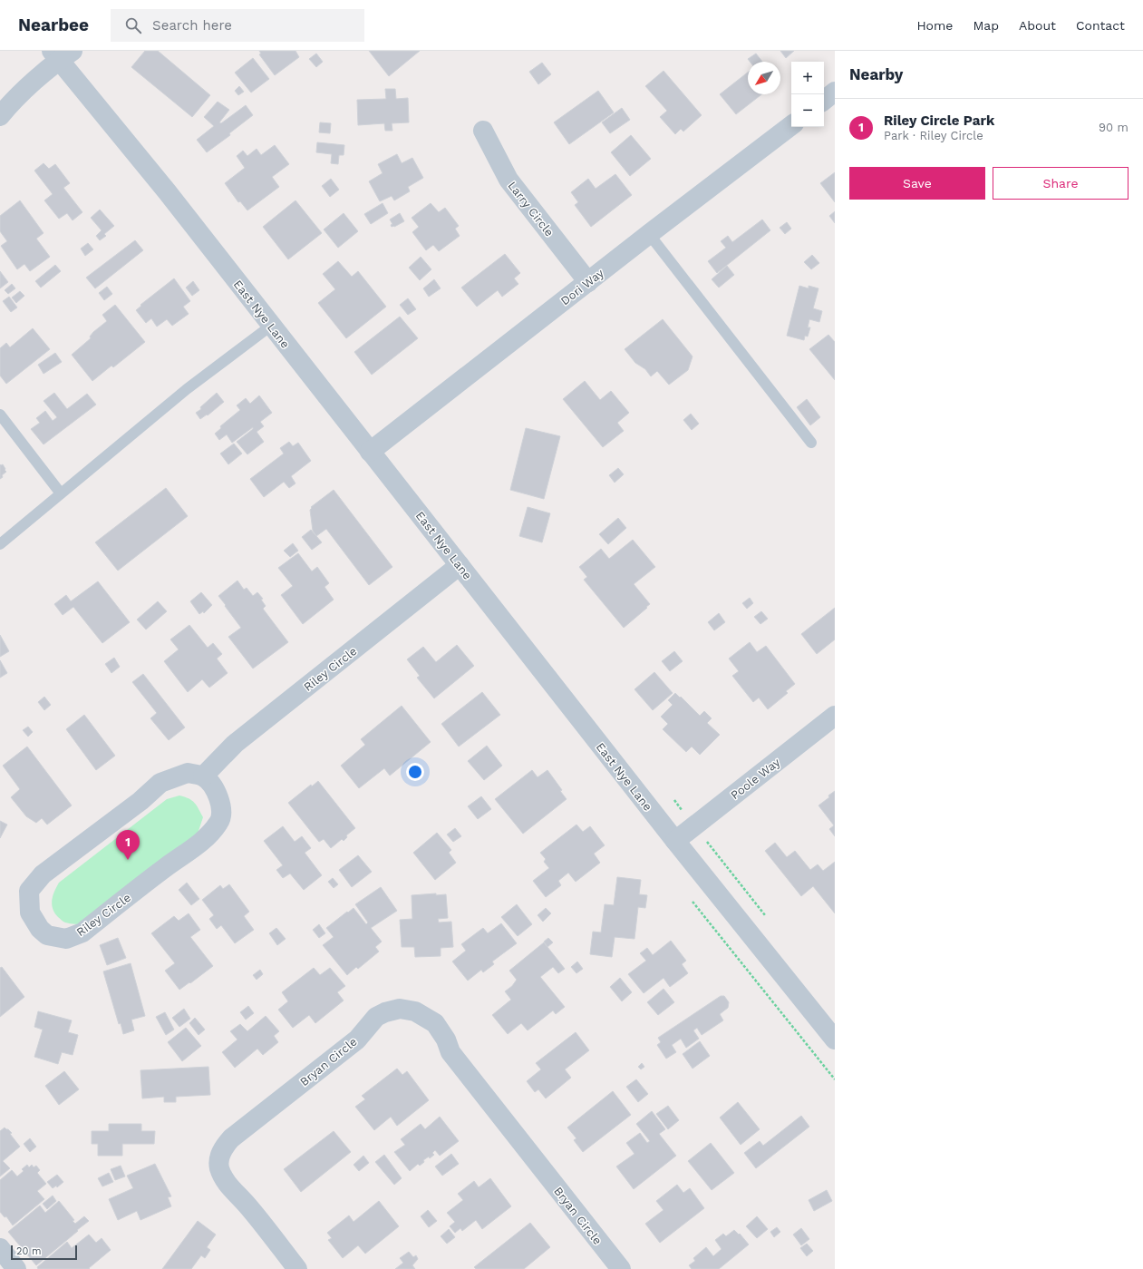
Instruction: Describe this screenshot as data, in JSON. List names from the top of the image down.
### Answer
{
  "streets": {
    "street": [
      "Larry Circle",
      "Dori Way",
      "East Nye Lane",
      "Riley Circle",
      "Poole Way",
      "Bryan Circle"
    ]
  },
  "crossings": [
    ["Larry Circle", "Dori Way"],
    ["Dori Way", "East Nye Lane"],
    ["East Nye Lane", "Riley Circle"],
    ["East Nye Lane", "Poole Way"]
  ],
  "scale_bar": "20 m",
  "north": "bottom left",
  "page": {
    "header": "Nearbee",
    "search": "Search here",
    "nav": [
      "Home",
      "Map",
      "About",
      "Contact"
    ],
    "heading": "Nearby",
    "map_buttons": ["+", "−"],
    "list": [
      {
        "mark": "1",
        "name": "Riley Circle Park",
        "note": "Park · Riley Circle",
        "value": "90 m"
      }
    ],
    "buttons": ["Save", "Share"],
    "pins": "1",
    "scale": "20 m"
  }
}
